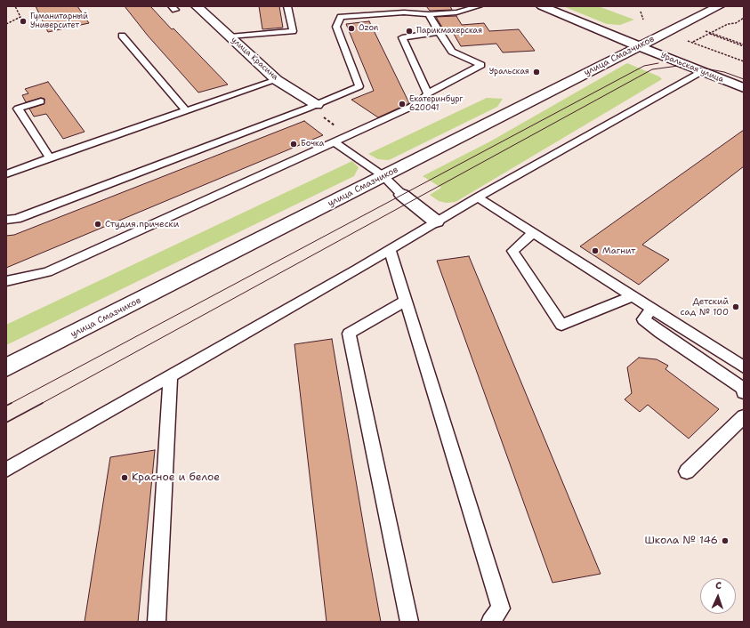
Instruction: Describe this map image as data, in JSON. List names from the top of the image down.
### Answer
{
  "streets": {
    "main road": ["улица Смазчиков", "улица Красина", "Уральская улица"]
  },
  "crossings": [
    ["улица Смазчиков", "Уральская улица"]
  ],
  "places": [
    "Гуманитарный Университет",
    "Ozon",
    "Парикмахерская",
    "Уральская",
    "Екатеринбург 620041",
    "Бочка",
    "Студия прически",
    "Магнит",
    "Детский сад № 100",
    "Красное и белое",
    "Школа № 146"
  ],
  "north": "top"
}
